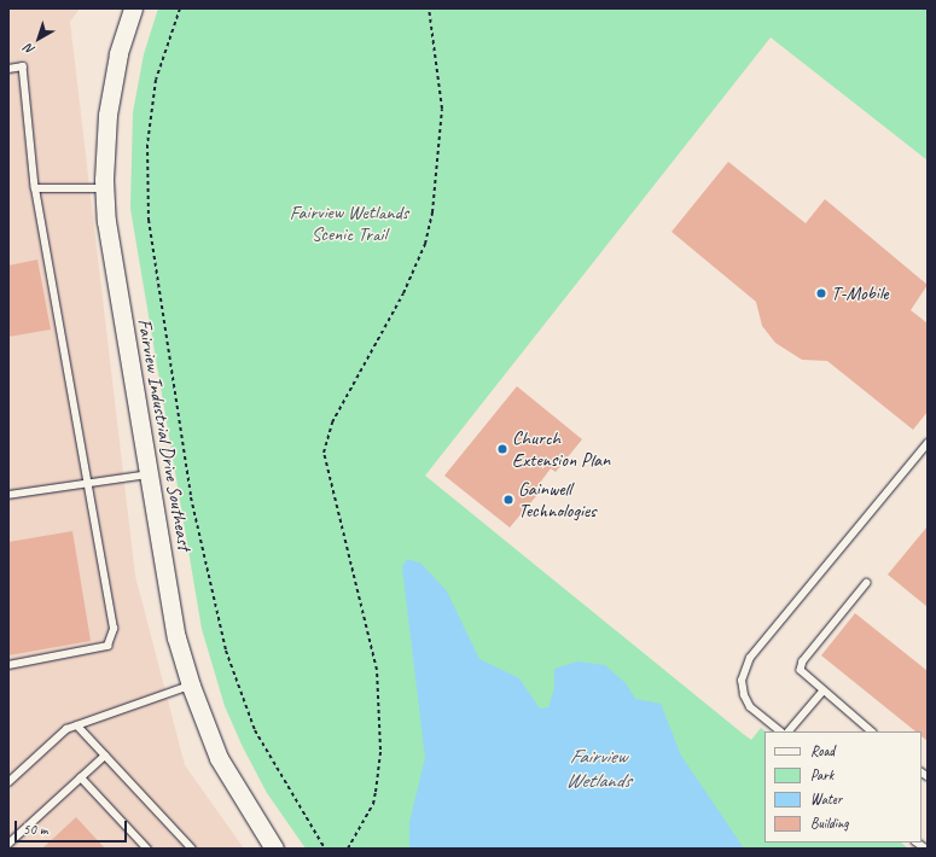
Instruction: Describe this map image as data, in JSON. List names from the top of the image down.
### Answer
{
  "streets": {
    "main road": ["Fairview Industrial Drive Southeast"]
  },
  "water": ["Fairview Wetlands"],
  "parks": ["Fairview Wetlands Scenic Trail"],
  "places": ["T-Mobile", "Church Extension Plan", "Gainwell Technologies"],
  "legend": [
    "Road",
    "Park",
    "Water",
    "Building"
  ],
  "scale_bar": "50 m",
  "north": "bottom left"
}
